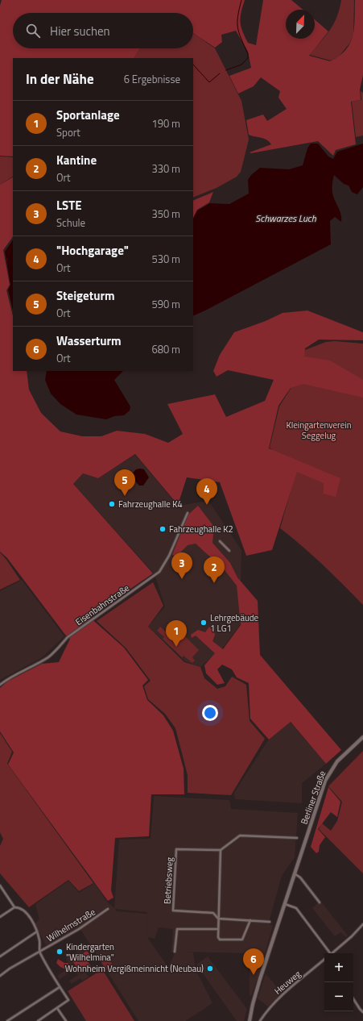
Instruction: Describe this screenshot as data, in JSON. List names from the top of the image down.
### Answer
{
  "streets": {
    "main road": ["Berliner Straße"],
    "street": [
      "Eisenbahnstraße",
      "Betriebsweg",
      "Wilhelmstraße",
      "Heuweg"
    ]
  },
  "water": ["Schwarzes Luch"],
  "parks": ["Kleingartenverein Seggelug"],
  "places": [
    "Fahrzeughalle K4",
    "Fahrzeughalle K2",
    "Lehrgebäude 1 LG1",
    "Kindergarten \"Wilhelmina\"",
    "Wohnheim Vergißmeinnicht (Neubau)"
  ],
  "north": "top right",
  "page": {
    "search": "Hier suchen",
    "heading": ["In der Nähe", "6 Ergebnisse"],
    "list": [
      {
        "mark": "1",
        "name": "Sportanlage",
        "note": "Sport",
        "value": "190 m"
      },
      {
        "mark": "2",
        "name": "Kantine",
        "note": "Ort",
        "value": "330 m"
      },
      {
        "mark": "3",
        "name": "LSTE",
        "note": "Schule",
        "value": "350 m"
      },
      {
        "mark": "4",
        "name": "\"Hochgarage\"",
        "note": "Ort",
        "value": "530 m"
      },
      {
        "mark": "5",
        "name": "Steigeturm",
        "note": "Ort",
        "value": "590 m"
      },
      {
        "mark": "6",
        "name": "Wasserturm",
        "note": "Ort",
        "value": "680 m"
      }
    ],
    "pins": [
      "5",
      "4",
      "3",
      "2",
      "1",
      "6"
    ],
    "map_buttons": ["+", "−"]
  }
}
